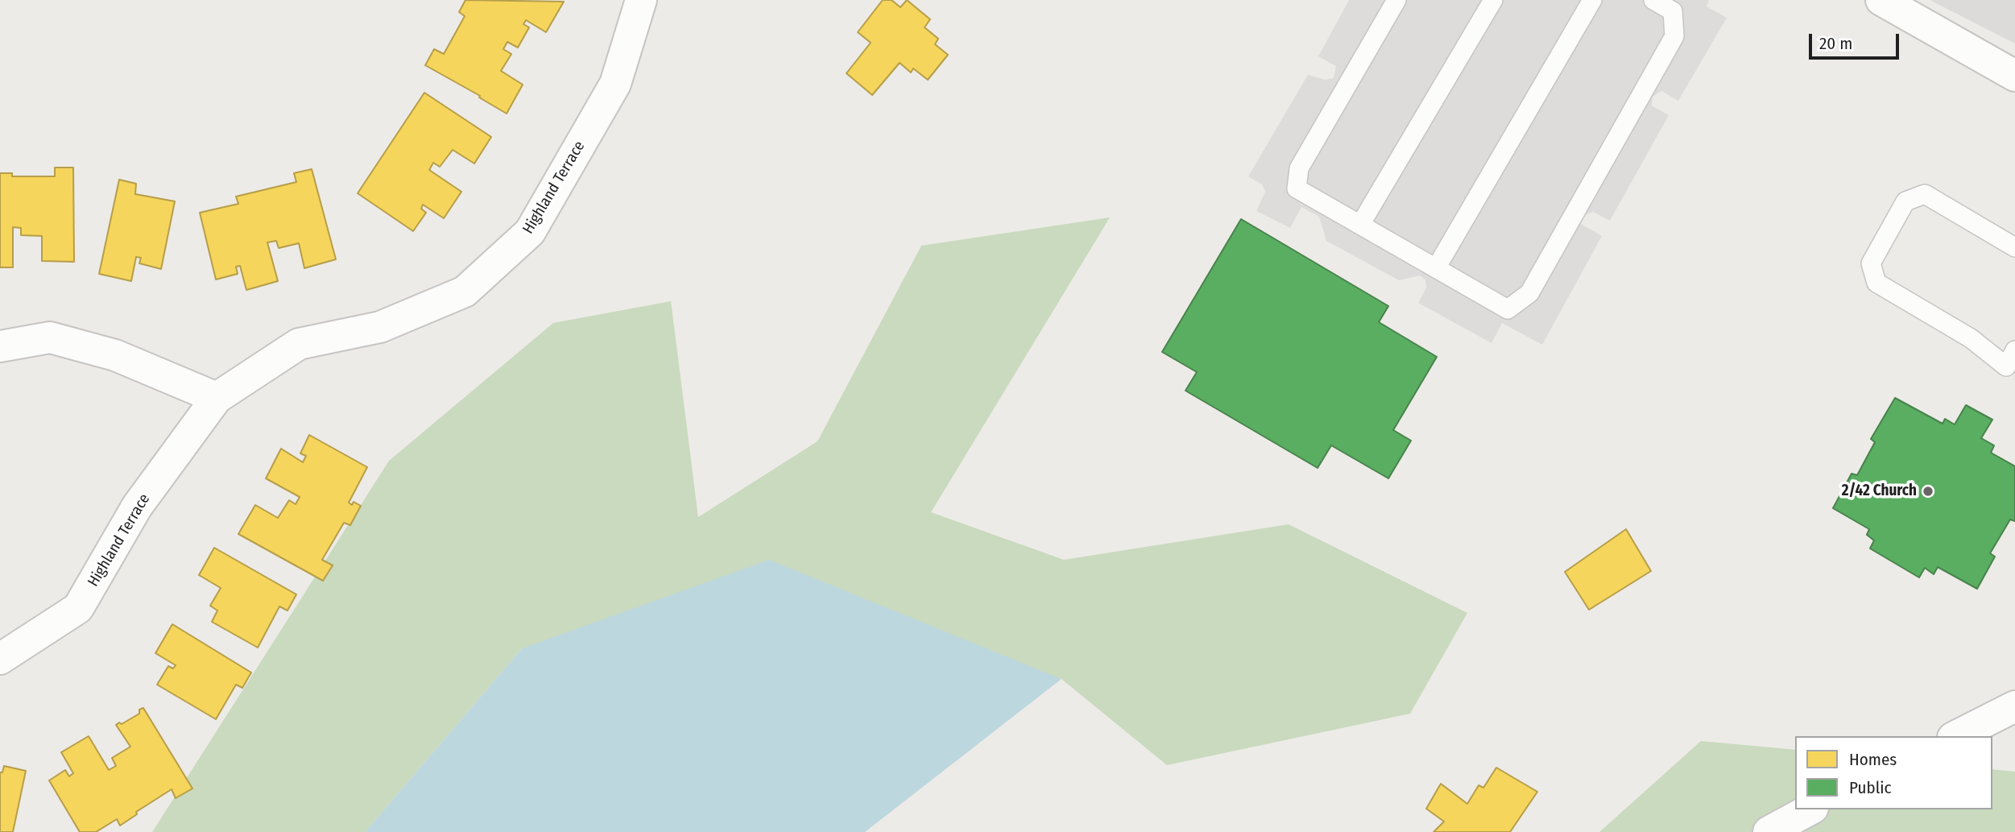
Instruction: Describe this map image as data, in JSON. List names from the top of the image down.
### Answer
{
  "streets": {
    "street": ["Highland Terrace"]
  },
  "places": ["2/42 Church"],
  "legend": ["Homes", "Public"],
  "scale_bar": "20 m"
}
